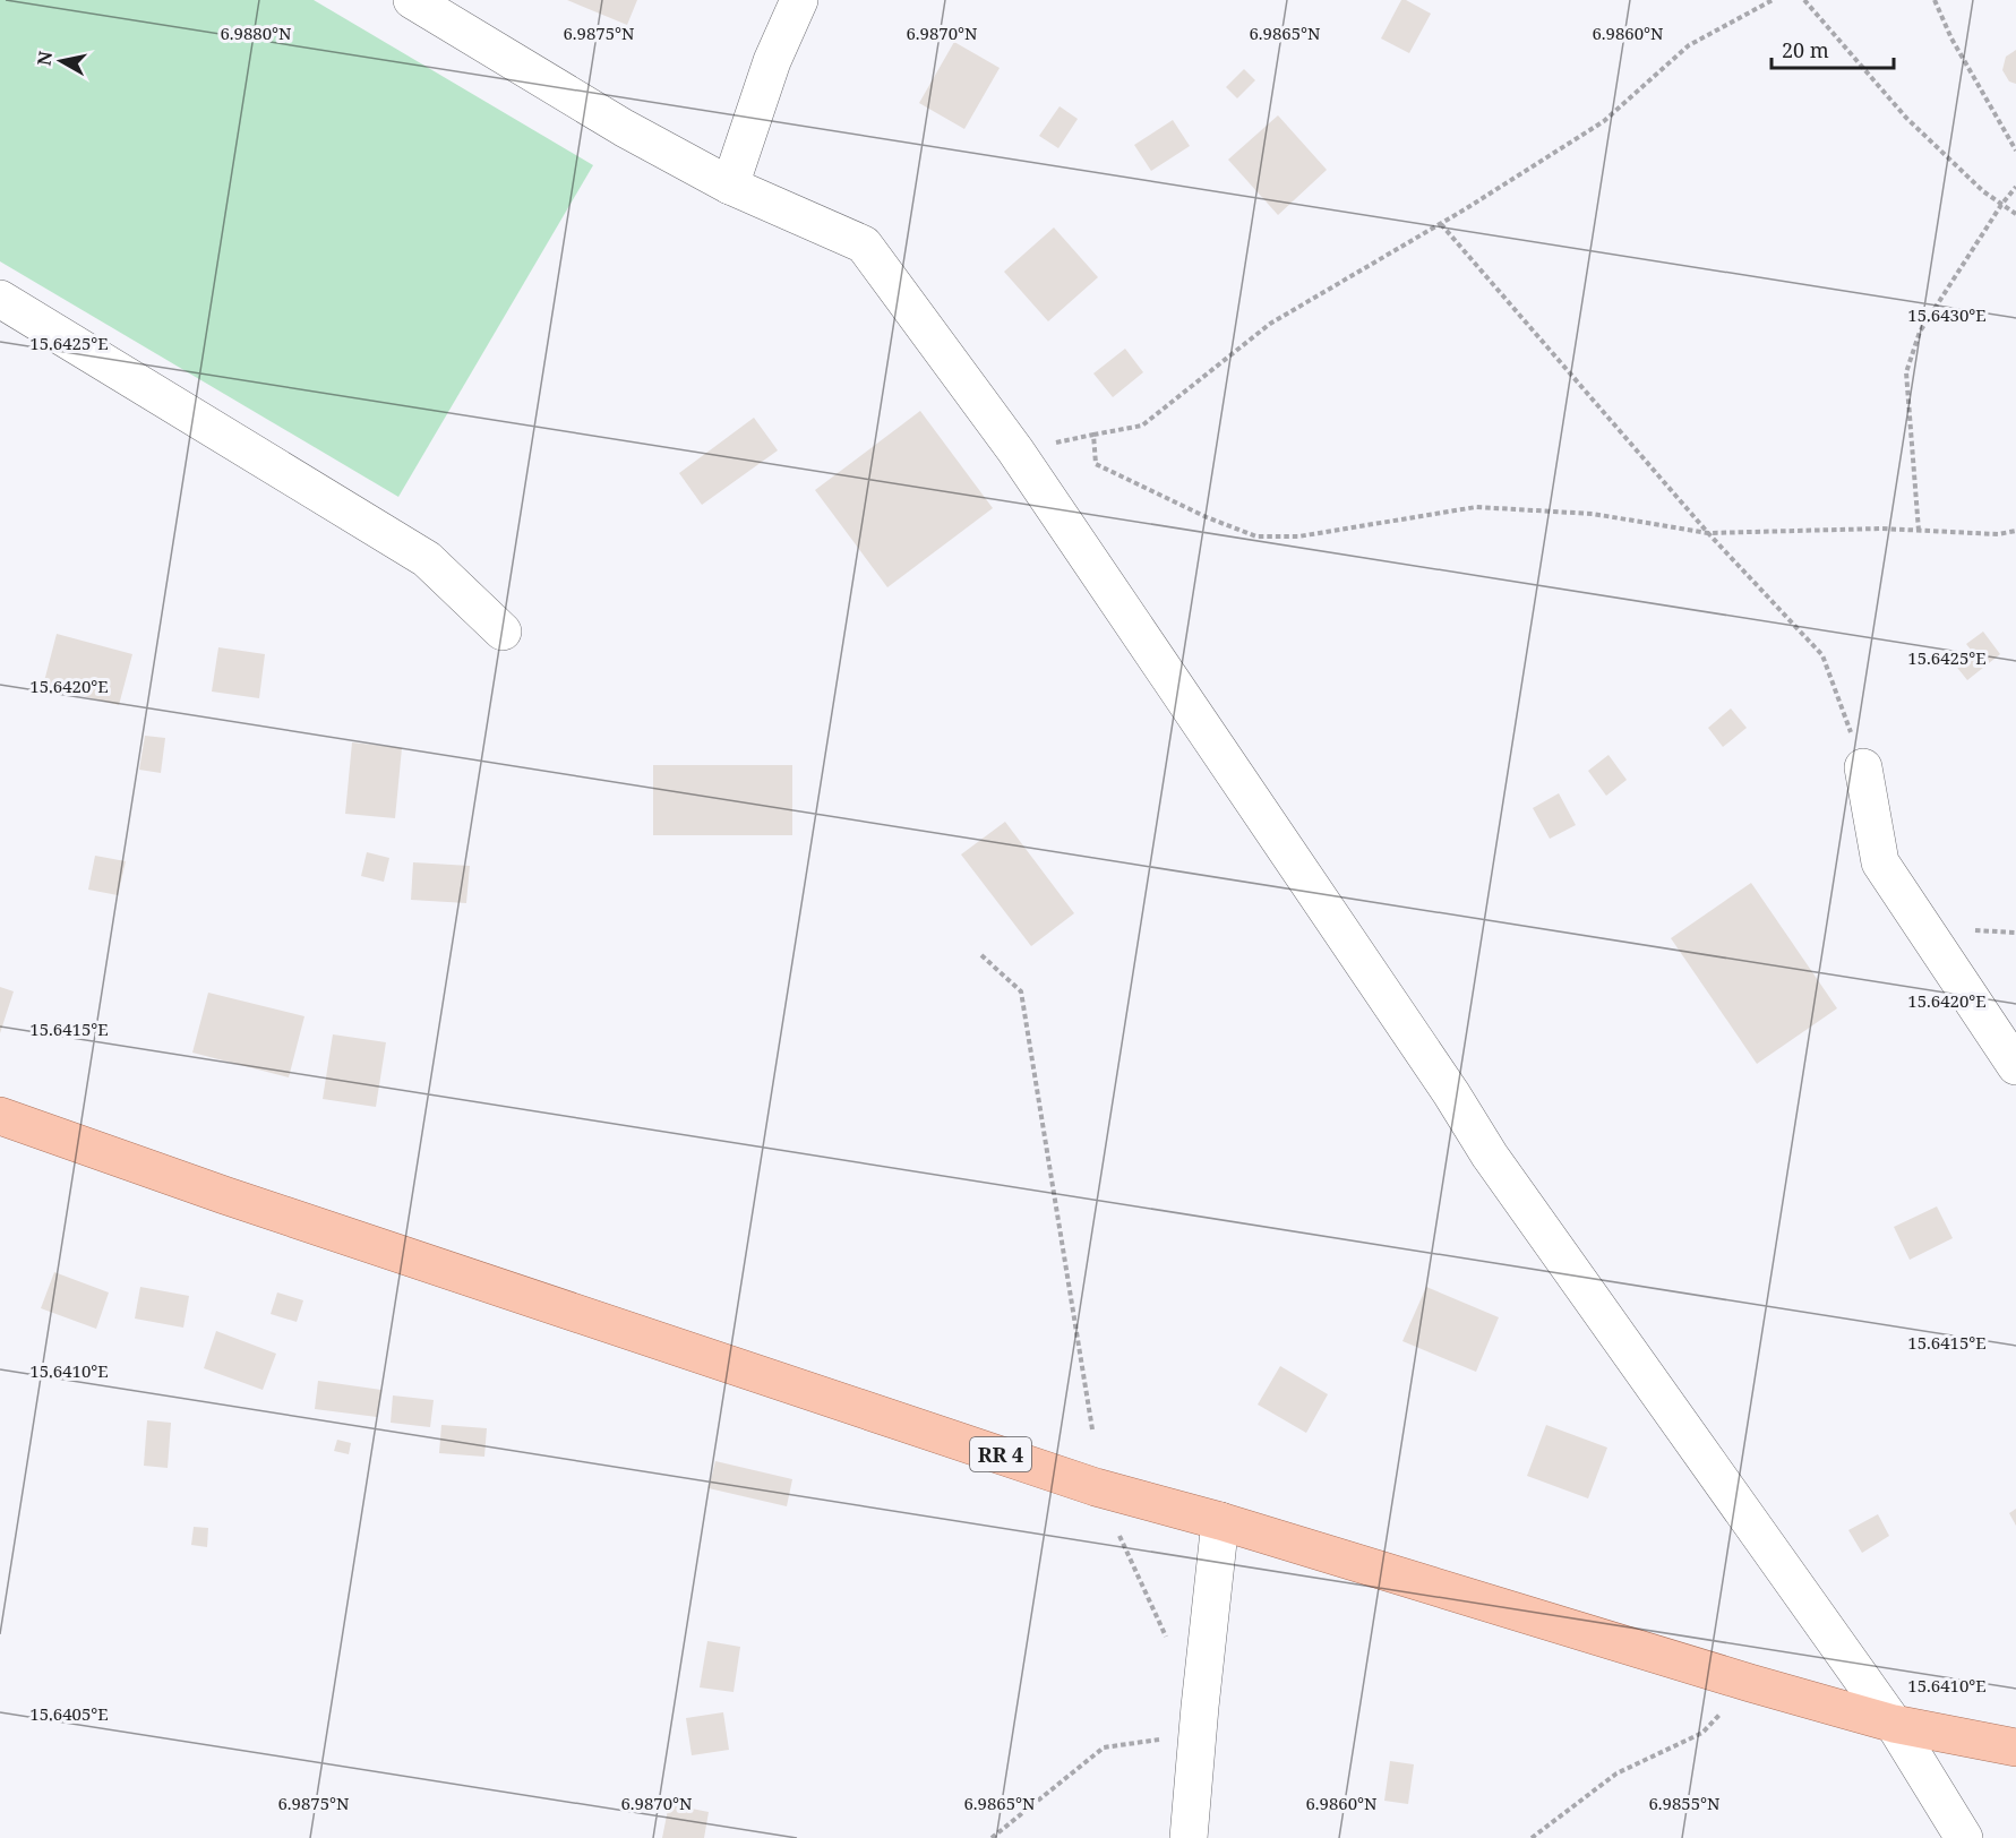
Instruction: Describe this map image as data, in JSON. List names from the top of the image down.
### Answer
{
  "streets": {
    "main road": ["RR 4"]
  },
  "scale_bar": "20 m",
  "north": "left",
  "coordinates": [
    "6.9880°N",
    "6.9875°N",
    "6.9870°N",
    "6.9865°N",
    "6.9860°N",
    "15.6430°E",
    "15.6425°E",
    "15.6420°E",
    "15.6415°E",
    "15.6410°E",
    "15.6405°E",
    "6.9855°N"
  ]
}
